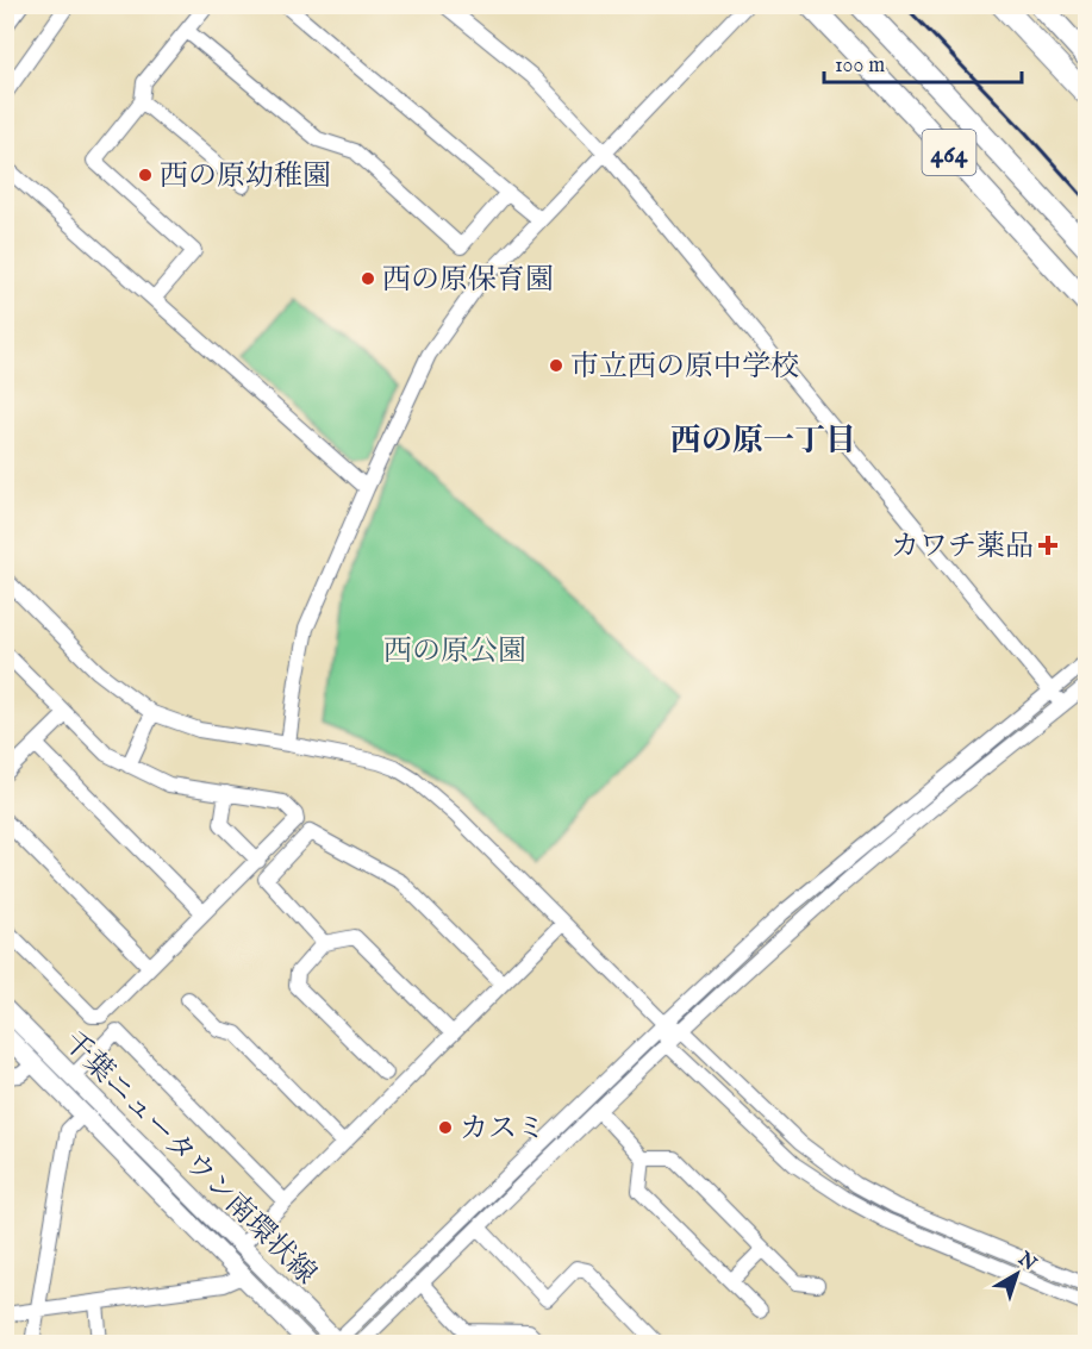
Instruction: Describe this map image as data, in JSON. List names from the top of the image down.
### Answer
{
  "streets": {
    "highway": ["464"],
    "main road": ["千葉ニュータウン南環状線"]
  },
  "districts": ["西の原一丁目"],
  "parks": ["西の原公園"],
  "places": {
    "other": [
      "西の原幼稚園",
      "西の原保育園",
      "市立西の原中学校",
      "カスミ"
    ],
    "health": ["カワチ薬品"]
  },
  "scale_bar": "100 m",
  "north": "top right"
}
